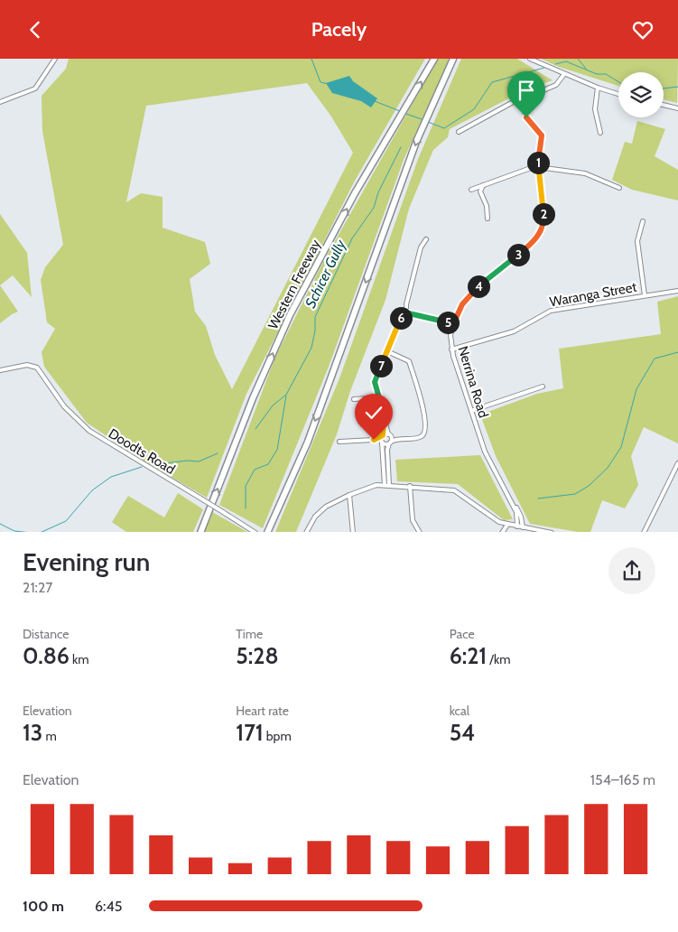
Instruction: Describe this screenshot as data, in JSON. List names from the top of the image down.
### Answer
{
  "streets": {
    "highway": ["Western Freeway"],
    "street": ["Waranga Street", "Nerrina Road", "Doodts Road"]
  },
  "crossings": [
    ["Waranga Street", "Nerrina Road"]
  ],
  "water": ["Schicer Gully"],
  "page": {
    "header": "Pacely",
    "pins": [
      "1",
      "2",
      "3",
      "4",
      "6",
      "5",
      "7"
    ],
    "heading": ["Evening run", "21:27"],
    "stats": [
      ["Distance", "0.86 km"],
      ["Time", "5:28"],
      ["Pace", "6:21 /km"],
      ["Elevation", "13 m"],
      ["Heart rate", "171 bpm"],
      ["kcal", "54"]
    ],
    "chart": ["Elevation", "154–165 m"],
    "list": [
      {
        "name": "100 m",
        "note": "6:45"
      }
    ]
  }
}
